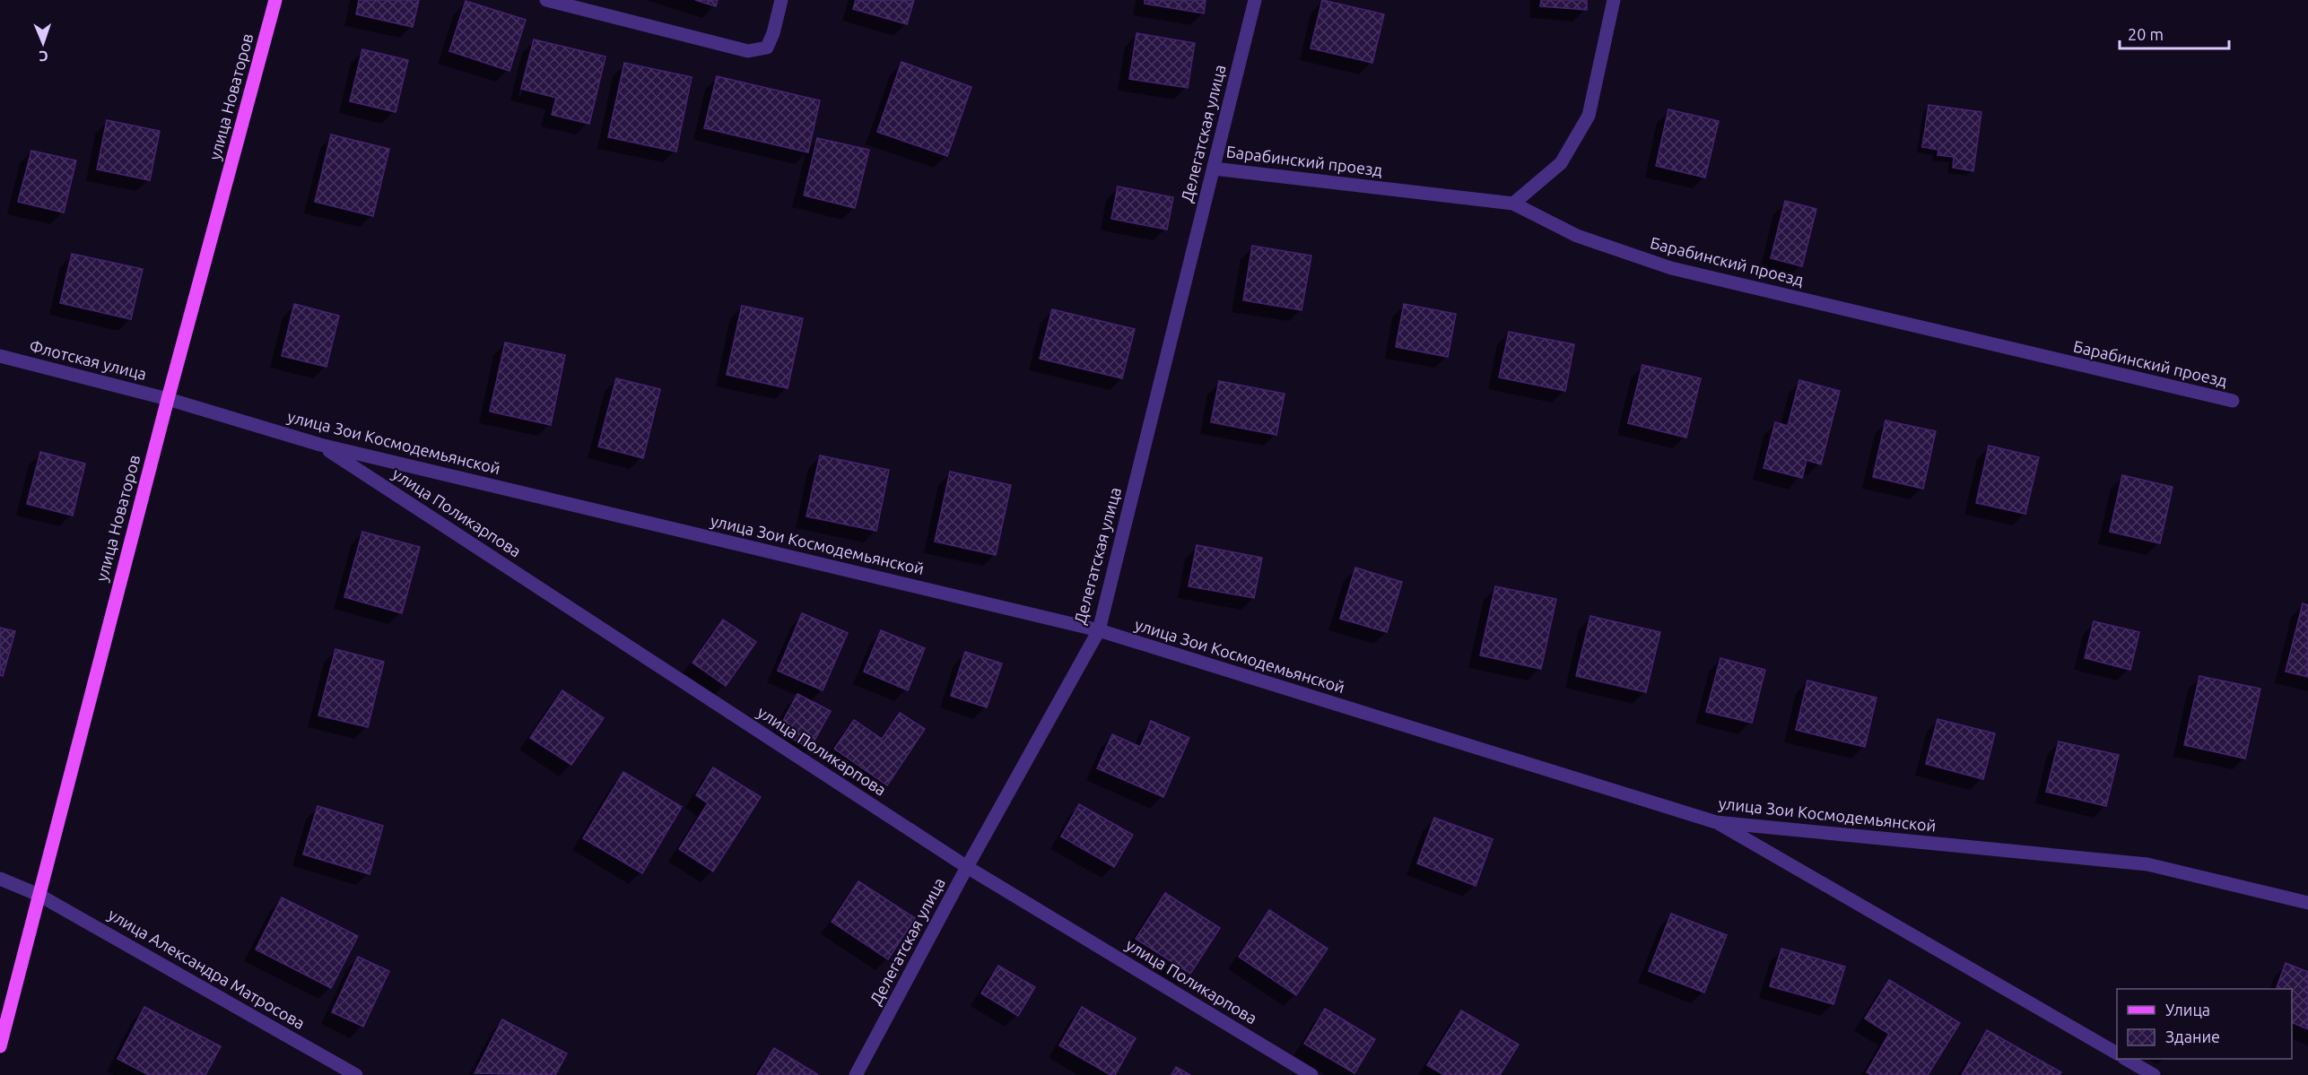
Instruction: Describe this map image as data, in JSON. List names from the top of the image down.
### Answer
{
  "streets": {
    "main road": ["улица Новаторов"],
    "street": [
      "Делегатская улица",
      "Барабинский проезд",
      "Флотская улица",
      "улица Зои Космодемьянской",
      "улица Поликарпова",
      "улица Александра Матросова"
    ]
  },
  "crossings": [
    ["улица Новаторов", "Флотская улица"],
    ["улица Новаторов", "улица Зои Космодемьянской"],
    ["улица Новаторов", "улица Александра Матросова"],
    ["Делегатская улица", "Барабинский проезд"],
    ["Делегатская улица", "улица Зои Космодемьянской"],
    ["Делегатская улица", "улица Поликарпова"],
    ["Флотская улица", "улица Зои Космодемьянской"],
    ["улица Зои Космодемьянской", "улица Поликарпова"]
  ],
  "legend": ["Улица", "Здание"],
  "scale_bar": "20 m",
  "north": "bottom"
}
